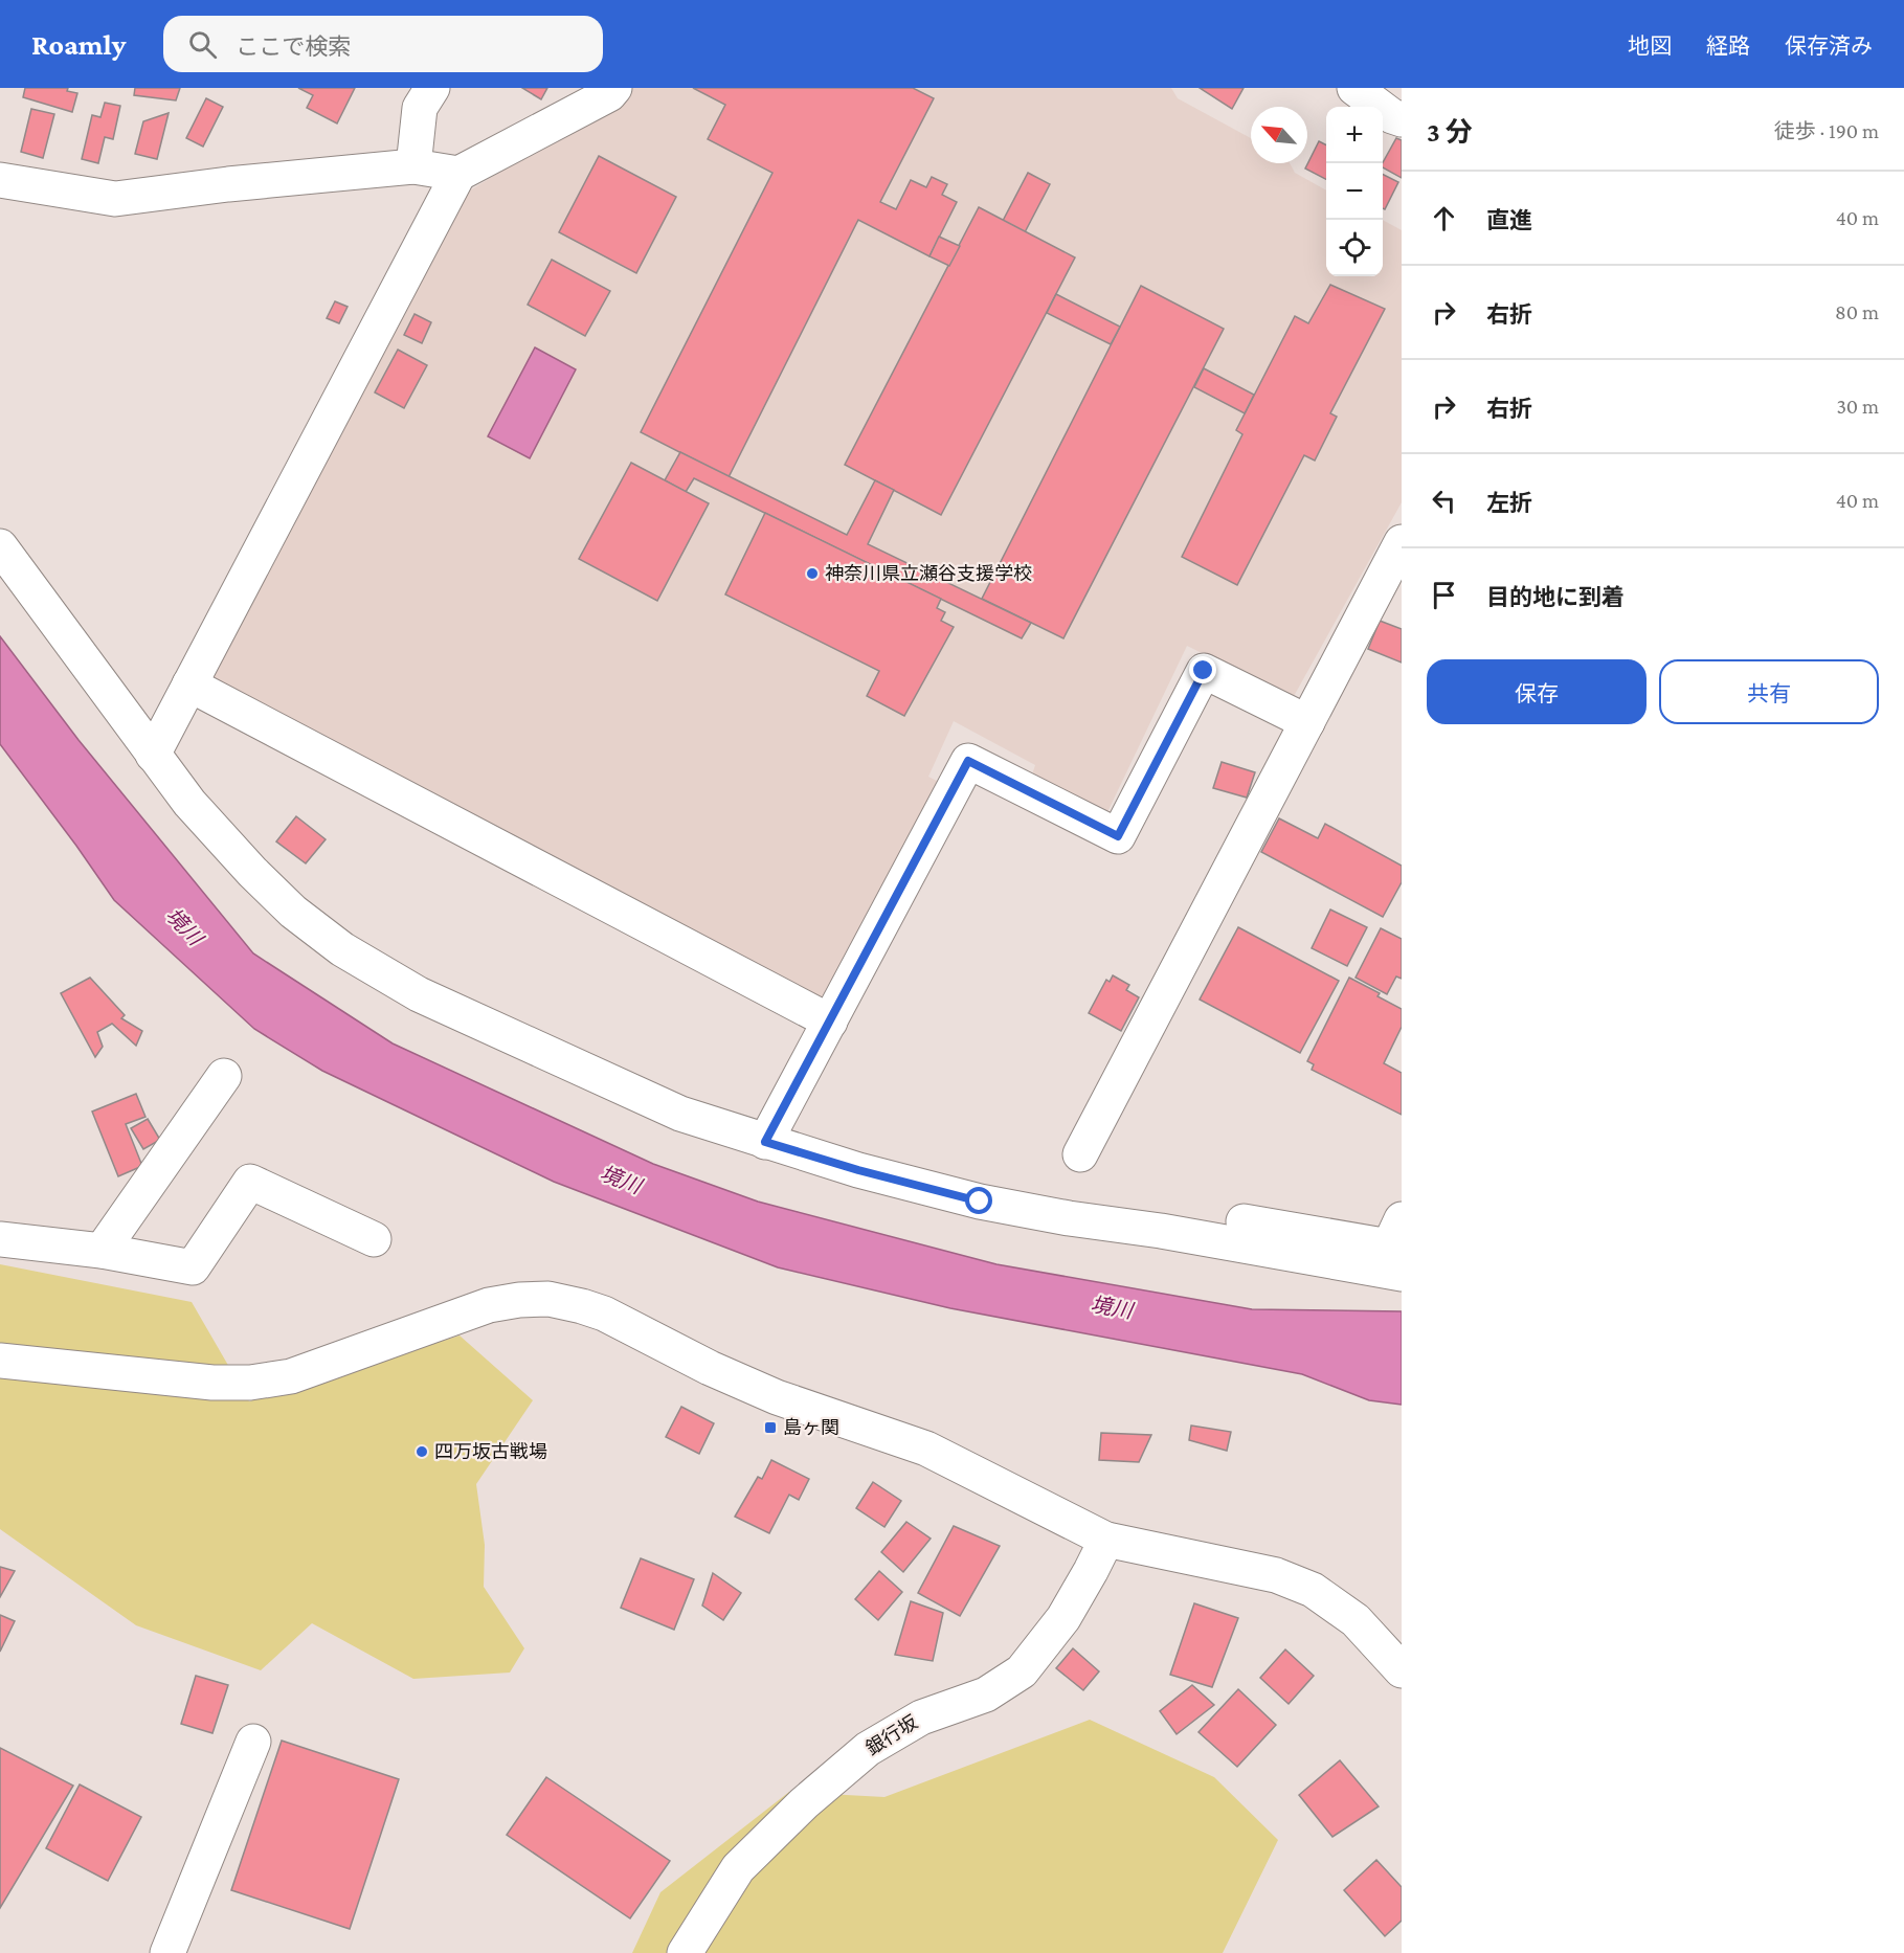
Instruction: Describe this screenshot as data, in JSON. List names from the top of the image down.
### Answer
{
  "streets": {
    "street": ["銀行坂"]
  },
  "water": ["境川"],
  "places": {
    "other": ["神奈川県立瀬谷支援学校", "四万坂古戦場"],
    "transit": ["島ヶ関"]
  },
  "north": "top left",
  "page": {
    "header": "Roamly",
    "search": "ここで検索",
    "nav": ["地図", "経路", "保存済み"],
    "heading": ["3 分", "徒歩 · 190 m"],
    "map_buttons": ["+", "−"],
    "list": [
      ["直進", "40 m"],
      ["右折", "80 m"],
      ["右折", "30 m"],
      ["左折", "40 m"],
      "目的地に到着"
    ],
    "buttons": ["保存", "共有"]
  }
}
